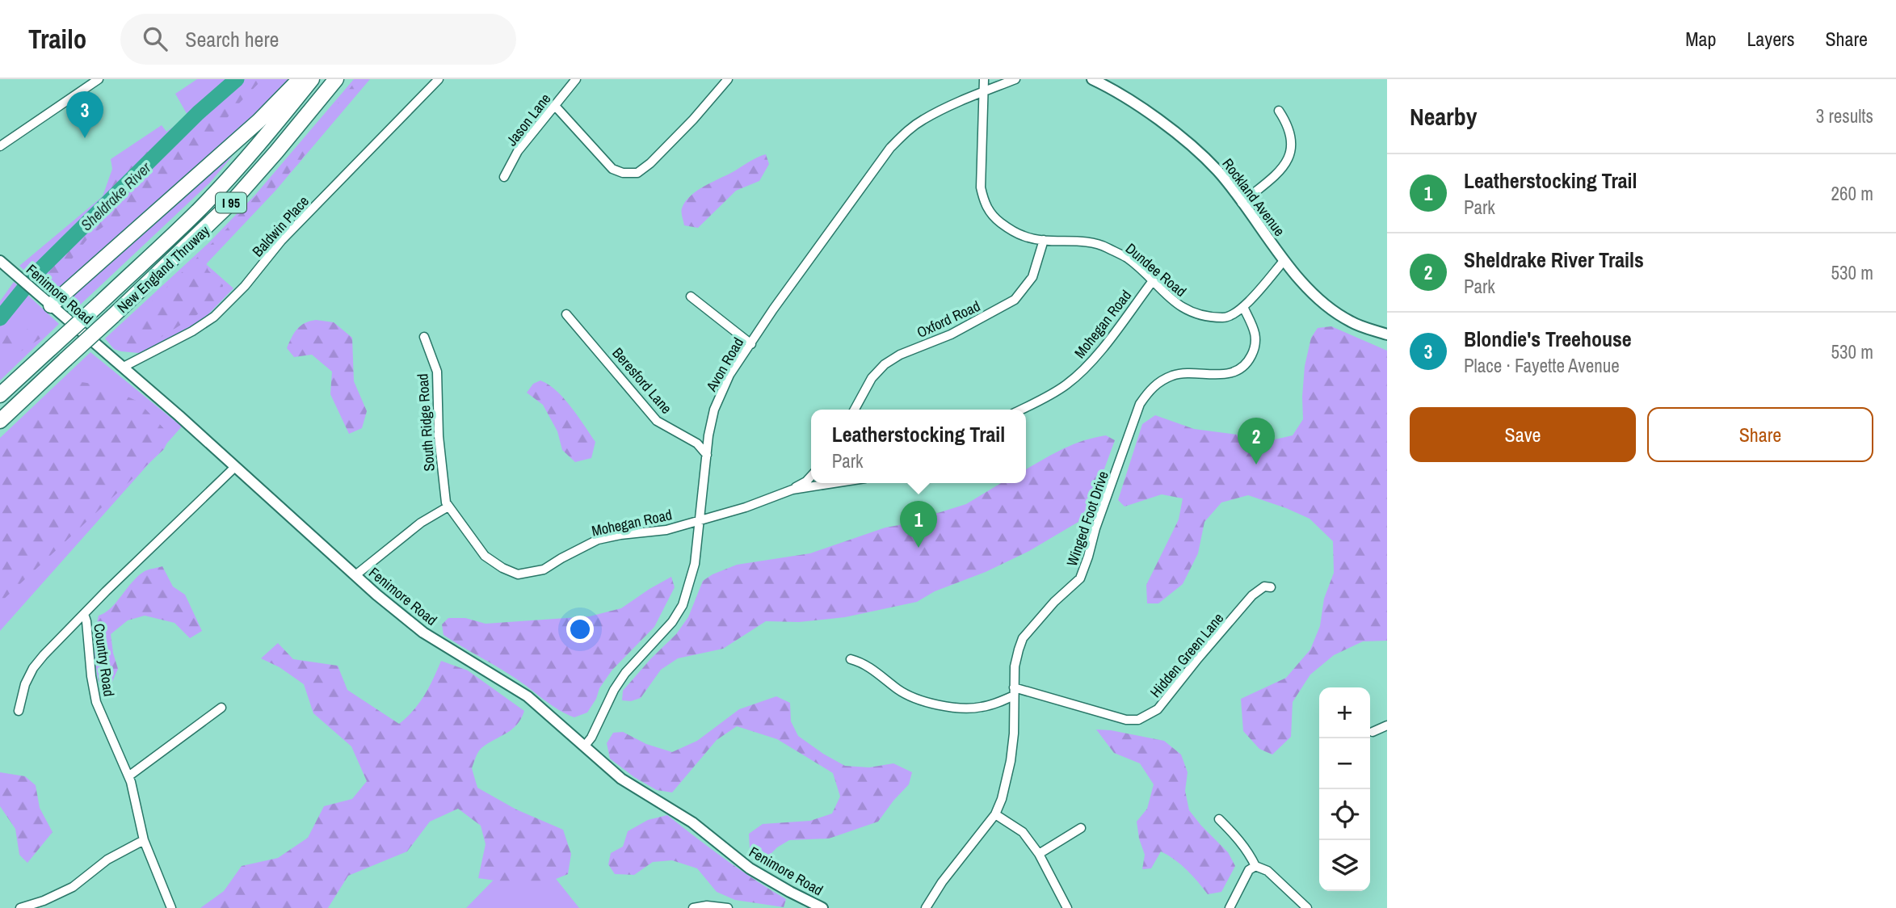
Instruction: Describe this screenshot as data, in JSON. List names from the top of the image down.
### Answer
{
  "streets": {
    "highway": ["I 95", "New England Thruway"],
    "street": [
      "Jason Lane",
      "Rockland Avenue",
      "Baldwin Place",
      "Dundee Road",
      "Fenimore Road",
      "Oxford Road",
      "Mohegan Road",
      "Avon Road",
      "Beresford Lane",
      "South Ridge Road",
      "Winged Foot Drive",
      "Hidden Green Lane",
      "Country Road"
    ]
  },
  "crossings": [
    ["Baldwin Place", "Fenimore Road"],
    ["Dundee Road", "Oxford Road"],
    ["Dundee Road", "Mohegan Road"],
    ["Dundee Road", "Avon Road"],
    ["Dundee Road", "Winged Foot Drive"],
    ["Fenimore Road", "Avon Road"],
    ["Fenimore Road", "Country Road"],
    ["Mohegan Road", "Avon Road"],
    ["Mohegan Road", "South Ridge Road"],
    ["Avon Road", "Beresford Lane"],
    ["Winged Foot Drive", "Hidden Green Lane"]
  ],
  "water": ["Sheldrake River"],
  "page": {
    "header": "Trailo",
    "search": "Search here",
    "nav": ["Map", "Layers", "Share"],
    "heading": ["Nearby", "3 results"],
    "pins": ["3", "2", "1"],
    "list": [
      {
        "mark": "1",
        "name": "Leatherstocking Trail",
        "note": "Park",
        "value": "260 m"
      },
      {
        "mark": "2",
        "name": "Sheldrake River Trails",
        "note": "Park",
        "value": "530 m"
      },
      {
        "mark": "3",
        "name": "Blondie's Treehouse",
        "note": "Place · Fayette Avenue",
        "value": "530 m"
      }
    ],
    "buttons": ["Save", "Share"],
    "popup": ["Leatherstocking Trail", "Park"],
    "map_buttons": ["+", "−"]
  }
}
